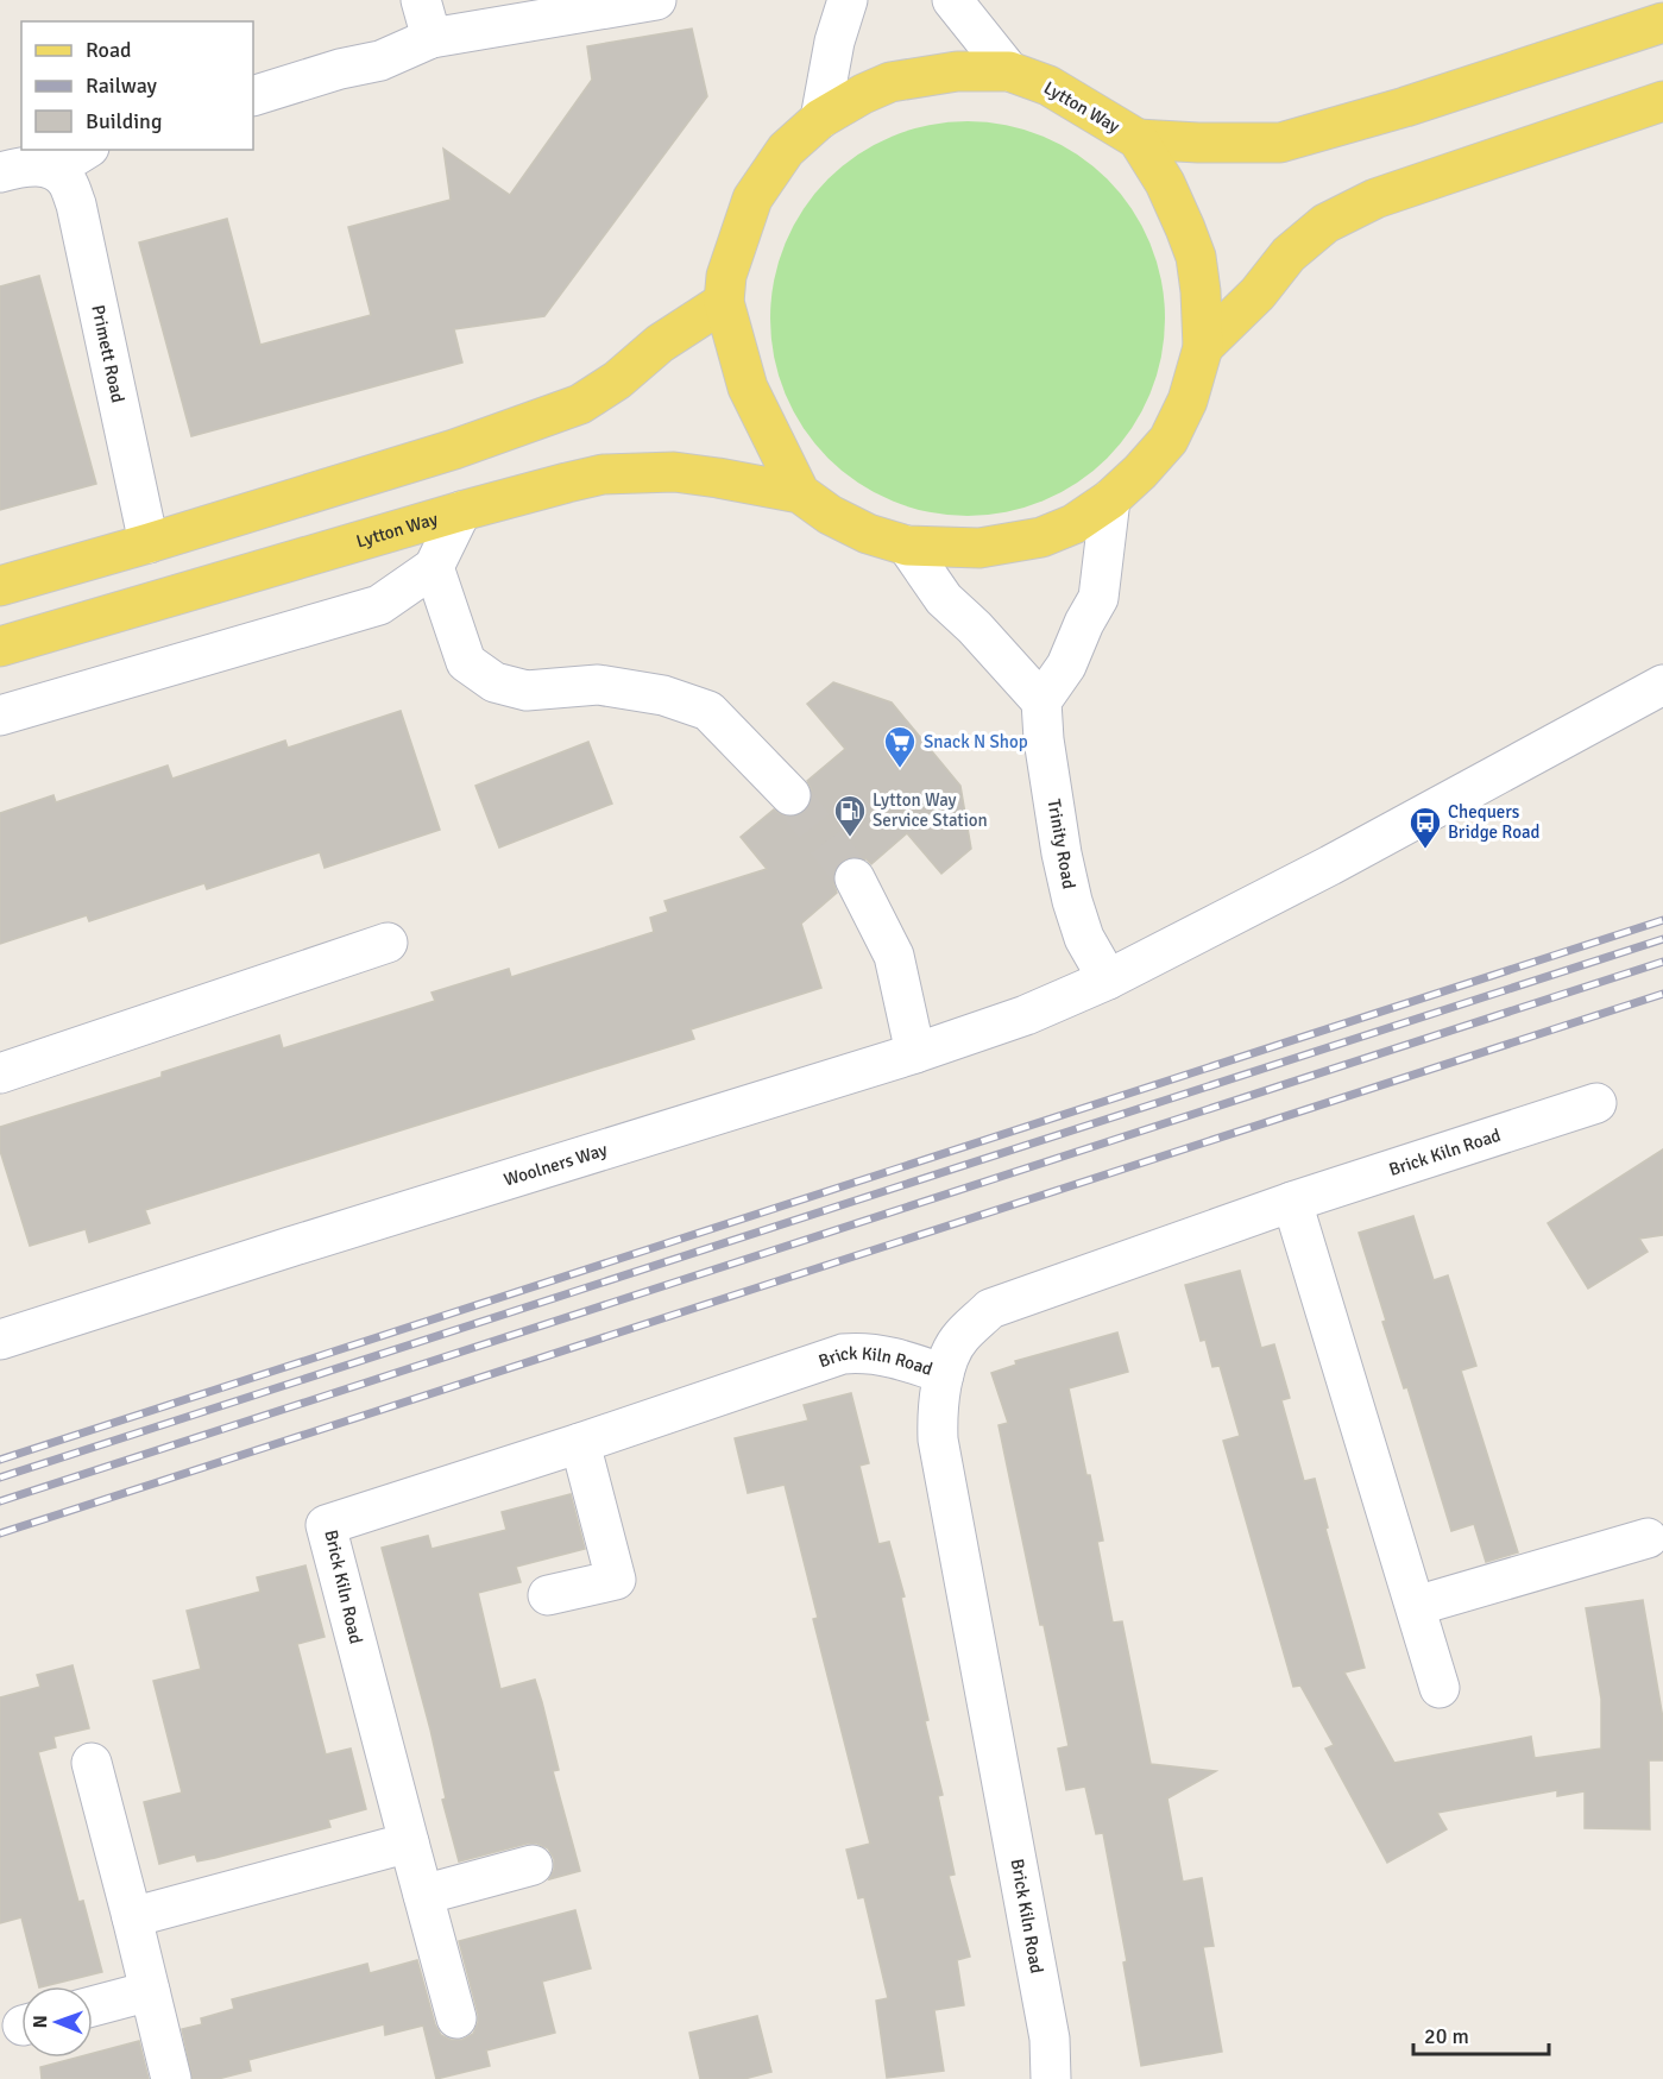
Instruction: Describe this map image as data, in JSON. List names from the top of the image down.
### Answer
{
  "streets": {
    "main road": ["Lytton Way"],
    "street": [
      "Primett Road",
      "Trinity Road",
      "Brick Kiln Road",
      "Woolners Way"
    ]
  },
  "crossings": [
    ["Trinity Road", "Woolners Way"]
  ],
  "places": {
    "supermarket": ["Snack N Shop"],
    "fuel station": ["Lytton Way Service Station"],
    "bus stop": ["Chequers Bridge Road"]
  },
  "legend": ["Road", "Railway", "Building"],
  "scale_bar": "20 m",
  "north": "left"
}
